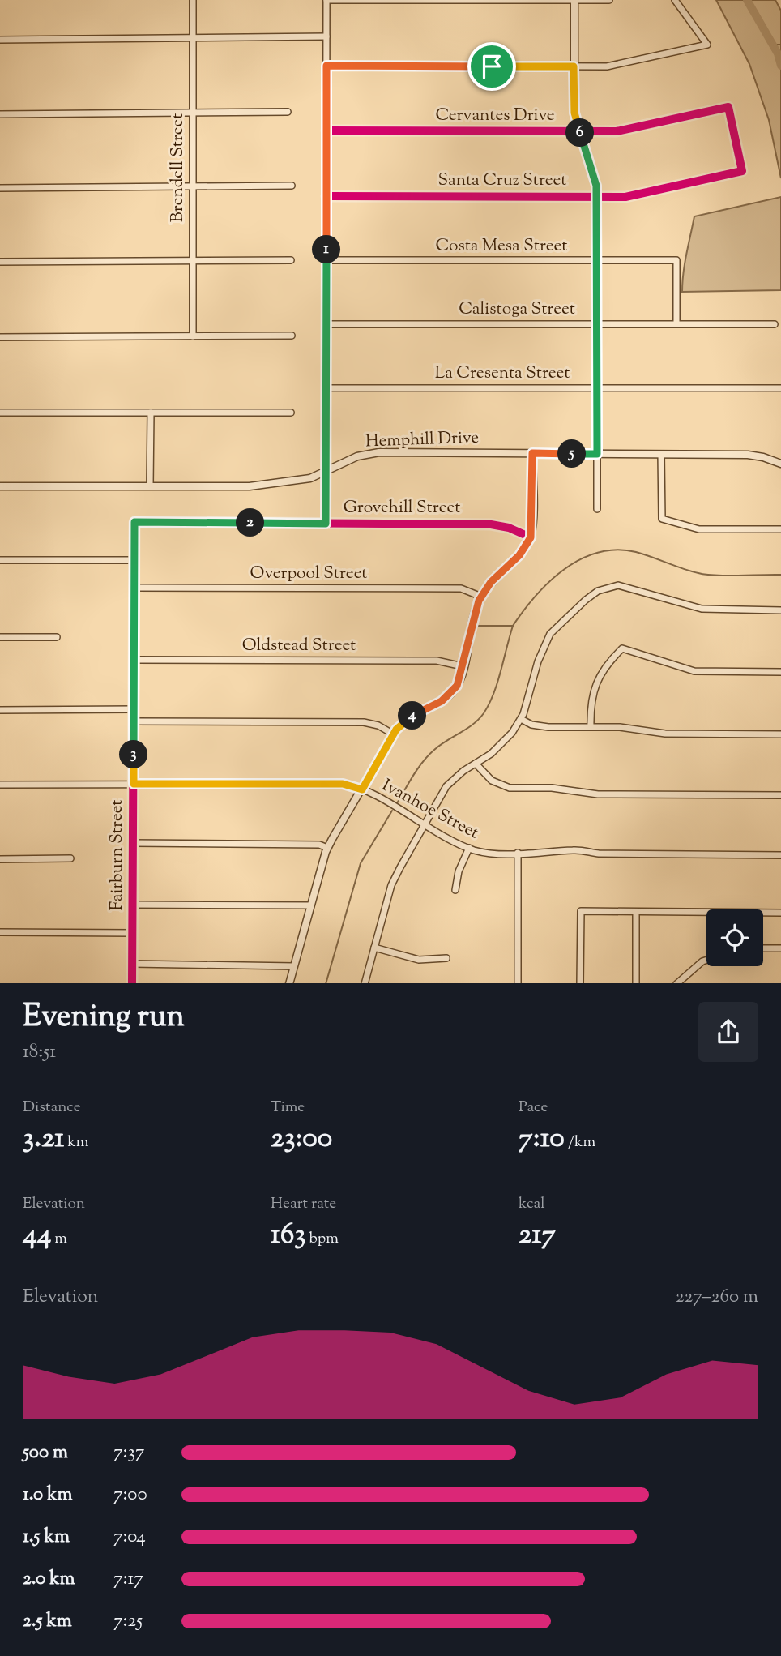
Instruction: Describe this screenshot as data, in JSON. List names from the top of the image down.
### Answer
{
  "streets": {
    "street": [
      "Cervantes Drive",
      "Brendell Street",
      "Santa Cruz Street",
      "Costa Mesa Street",
      "Calistoga Street",
      "La Cresenta Street",
      "Hemphill Drive",
      "Grovehill Street",
      "Overpool Street",
      "Oldstead Street",
      "Ivanhoe Street",
      "Fairburn Street"
    ]
  },
  "crossings": [
    ["Cervantes Drive", "Santa Cruz Street"],
    ["Costa Mesa Street", "Calistoga Street"],
    ["Grovehill Street", "Fairburn Street"],
    ["Overpool Street", "Fairburn Street"],
    ["Oldstead Street", "Fairburn Street"],
    ["Ivanhoe Street", "Fairburn Street"]
  ],
  "page": {
    "pins": [
      "6",
      "1",
      "5",
      "2",
      "4",
      "3"
    ],
    "heading": ["Evening run", "18:51"],
    "stats": [
      ["Distance", "3.21 km"],
      ["Time", "23:00"],
      ["Pace", "7:10 /km"],
      ["Elevation", "44 m"],
      ["Heart rate", "163 bpm"],
      ["kcal", "217"]
    ],
    "chart": ["Elevation", "227–260 m"],
    "list": [
      {
        "name": "500 m",
        "note": "7:37"
      },
      {
        "name": "1.0 km",
        "note": "7:00"
      },
      {
        "name": "1.5 km",
        "note": "7:04"
      },
      {
        "name": "2.0 km",
        "note": "7:17"
      },
      {
        "name": "2.5 km",
        "note": "7:25"
      }
    ]
  }
}
